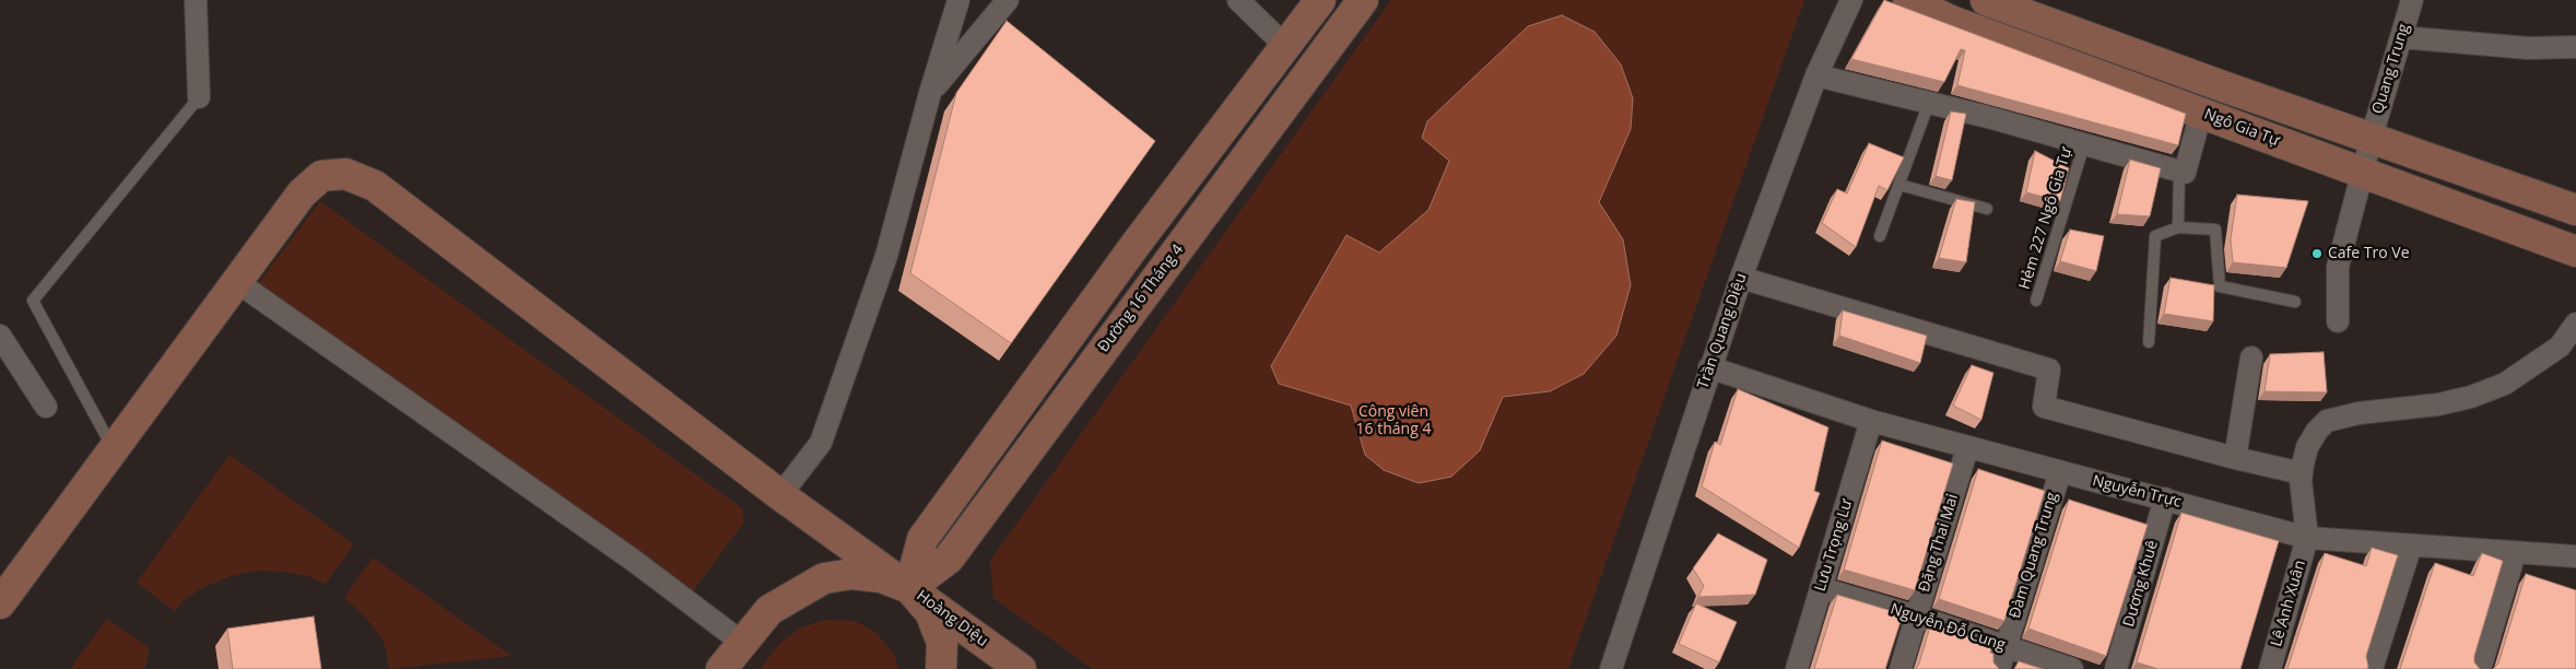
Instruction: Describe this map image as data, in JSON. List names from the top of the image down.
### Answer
{
  "streets": {
    "main road": ["Ngô Gia Tự", "Đường 16 Tháng 4", "Hoàng Diệu"],
    "street": [
      "Quang Trung",
      "Trần Quang Diệu",
      "Nguyễn Trực",
      "Đặng Thai Mai",
      "Lưu Trọng Lư",
      "Đàm Quang Trung",
      "Dương Khuê",
      "Lê Anh Xuân",
      "Nguyễn Đỗ Cung"
    ],
    "lane": ["Hẻm 227 Ngô Gia Tự"]
  },
  "crossings": [
    ["Quang Trung", "Ngô Gia Tự"],
    ["Đường 16 Tháng 4", "Hoàng Diệu"],
    ["Trần Quang Diệu", "Nguyễn Trực"],
    ["Nguyễn Trực", "Đặng Thai Mai"],
    ["Nguyễn Trực", "Lưu Trọng Lư"],
    ["Nguyễn Trực", "Đàm Quang Trung"],
    ["Nguyễn Trực", "Dương Khuê"],
    ["Nguyễn Trực", "Lê Anh Xuân"],
    ["Đặng Thai Mai", "Nguyễn Đỗ Cung"],
    ["Lưu Trọng Lư", "Nguyễn Đỗ Cung"],
    ["Đàm Quang Trung", "Nguyễn Đỗ Cung"]
  ],
  "parks": ["Công viên 16 tháng 4"],
  "places": ["Cafe Tro Ve"]
}
